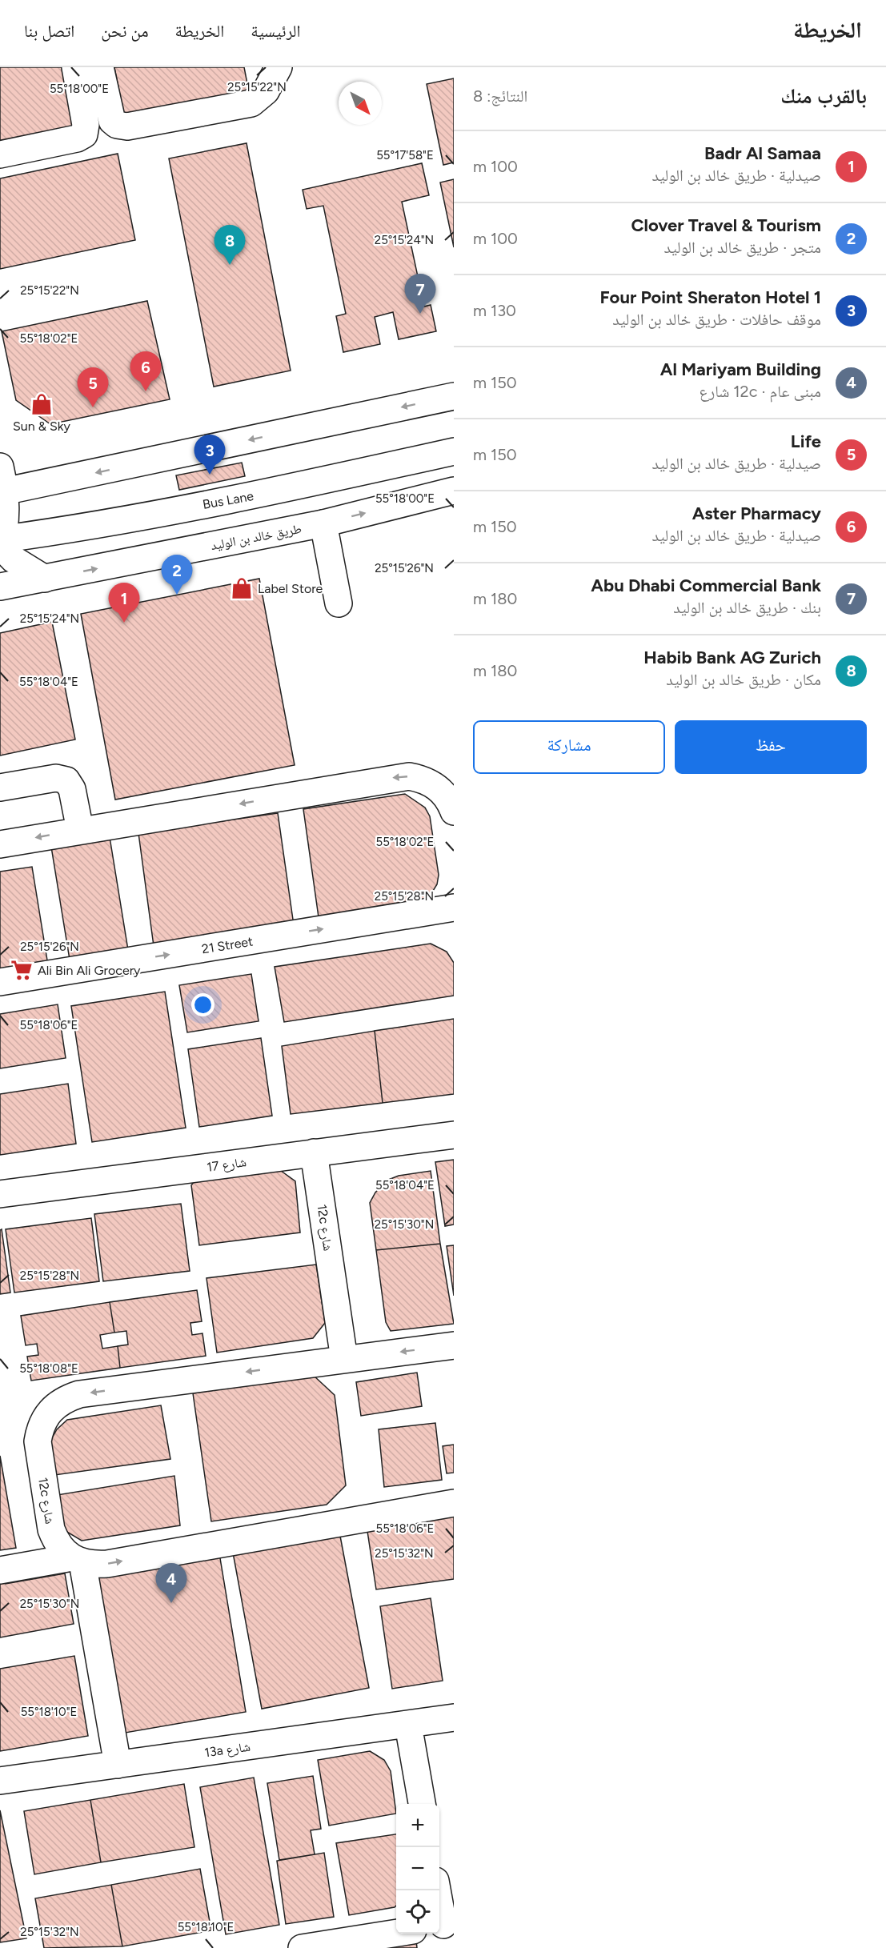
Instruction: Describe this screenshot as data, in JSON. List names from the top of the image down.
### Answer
{
  "streets": {
    "street": [
      "Bus Lane",
      "طريق خالد بن الوليد",
      "21 Street",
      "شارع 17",
      "12c شارع",
      "13a شارع"
    ]
  },
  "crossings": [
    ["شارع 17", "12c شارع"]
  ],
  "places": {
    "shop": ["Sun & Sky", "Label Store"],
    "supermarket": ["Ali Bin Ali Grocery"]
  },
  "north": "bottom right",
  "page": {
    "header": "الخريطة",
    "nav": [
      "الرئيسية",
      "الخريطة",
      "من نحن",
      "اتصل بنا"
    ],
    "heading": ["بالقرب منك", "النتائج: 8"],
    "list": [
      {
        "mark": "1",
        "name": "Badr Al Samaa",
        "note": "صيدلية · طريق خالد بن الوليد",
        "value": "100 m"
      },
      {
        "mark": "2",
        "name": "Clover Travel & Tourism",
        "note": "متجر · طريق خالد بن الوليد",
        "value": "100 m"
      },
      {
        "mark": "3",
        "name": "Four Point Sheraton Hotel 1",
        "note": "موقف حافلات · طريق خالد بن الوليد",
        "value": "130 m"
      },
      {
        "mark": "4",
        "name": "Al Mariyam Building",
        "note": "مبنى عام · 12c شارع",
        "value": "150 m"
      },
      {
        "mark": "5",
        "name": "Life",
        "note": "صيدلية · طريق خالد بن الوليد",
        "value": "150 m"
      },
      {
        "mark": "6",
        "name": "Aster Pharmacy",
        "note": "صيدلية · طريق خالد بن الوليد",
        "value": "150 m"
      },
      {
        "mark": "7",
        "name": "Abu Dhabi Commercial Bank",
        "note": "بنك · طريق خالد بن الوليد",
        "value": "180 m"
      },
      {
        "mark": "8",
        "name": "Habib Bank AG Zurich",
        "note": "مكان · طريق خالد بن الوليد",
        "value": "180 m"
      }
    ],
    "pins": [
      "8",
      "7",
      "6",
      "5",
      "3",
      "2",
      "1",
      "4"
    ],
    "buttons": ["حفظ", "مشاركة"],
    "map_buttons": ["+", "−"]
  },
  "coordinates": [
    "25°15'22\"N",
    "55°18'00\"E",
    "55°17'58\"E",
    "25°15'24\"N",
    "55°18'02\"E",
    "25°15'26\"N",
    "55°18'04\"E",
    "25°15'28\"N",
    "55°18'06\"E",
    "25°15'30\"N",
    "55°18'08\"E",
    "25°15'32\"N",
    "55°18'10\"E"
  ]
}
